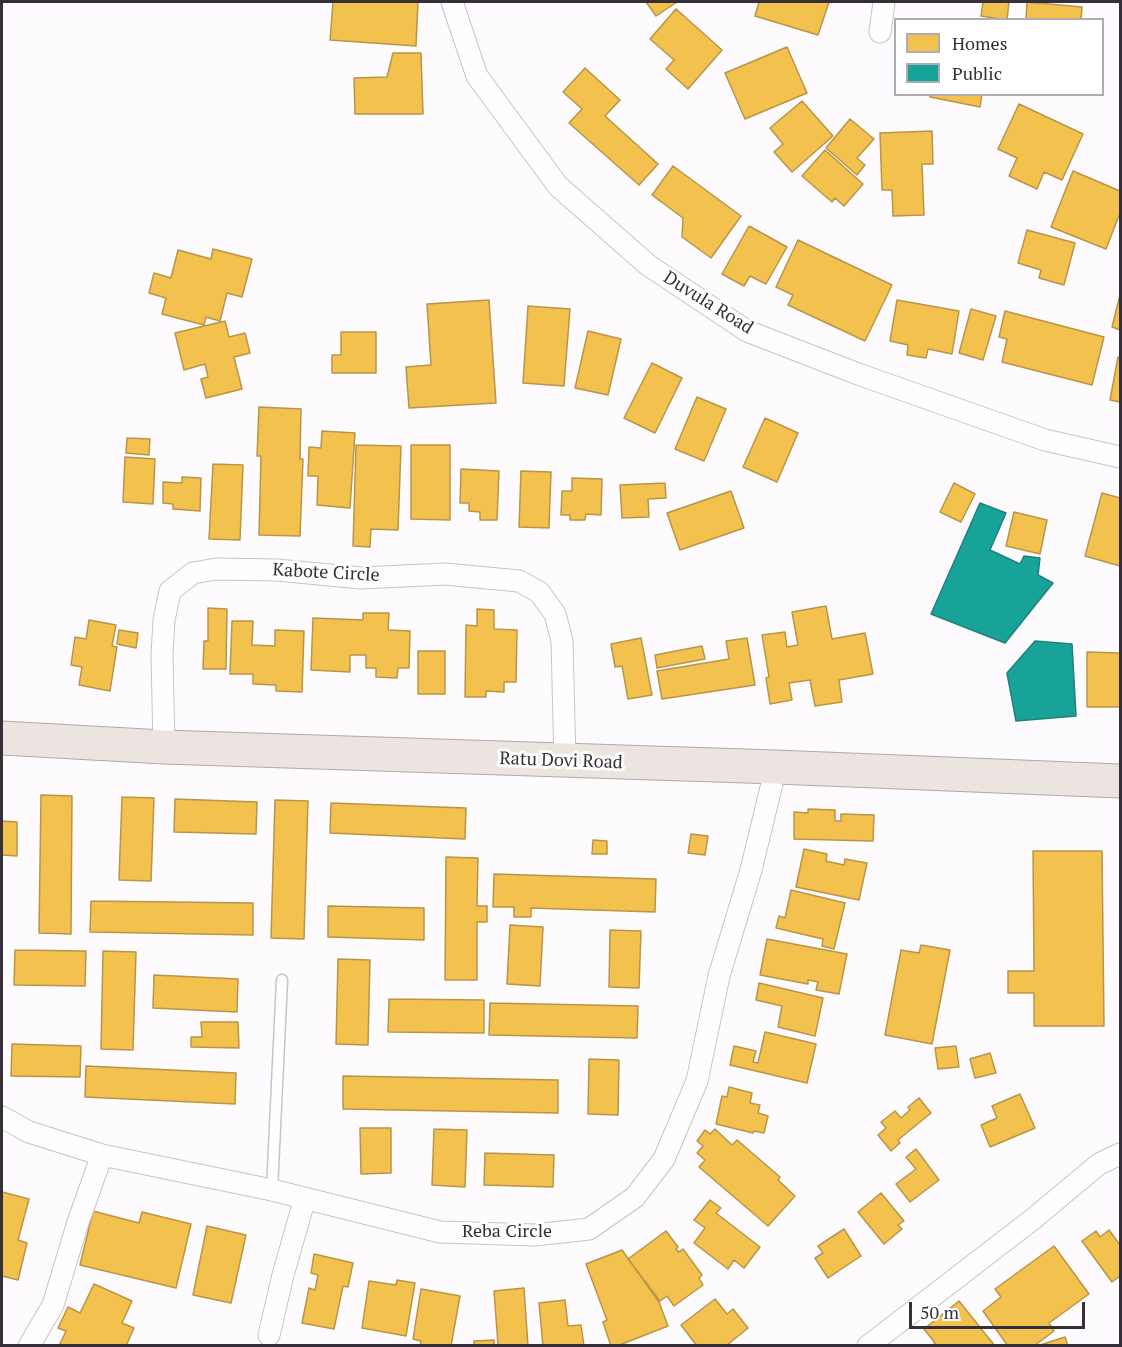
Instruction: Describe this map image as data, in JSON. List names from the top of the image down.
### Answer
{
  "streets": {
    "main road": ["Ratu Dovi Road"],
    "street": ["Duvula Road", "Kabote Circle", "Reba Circle"]
  },
  "crossings": [
    ["Kabote Circle", "Ratu Dovi Road"],
    ["Ratu Dovi Road", "Reba Circle"]
  ],
  "legend": ["Homes", "Public"],
  "scale_bar": "50 m"
}
